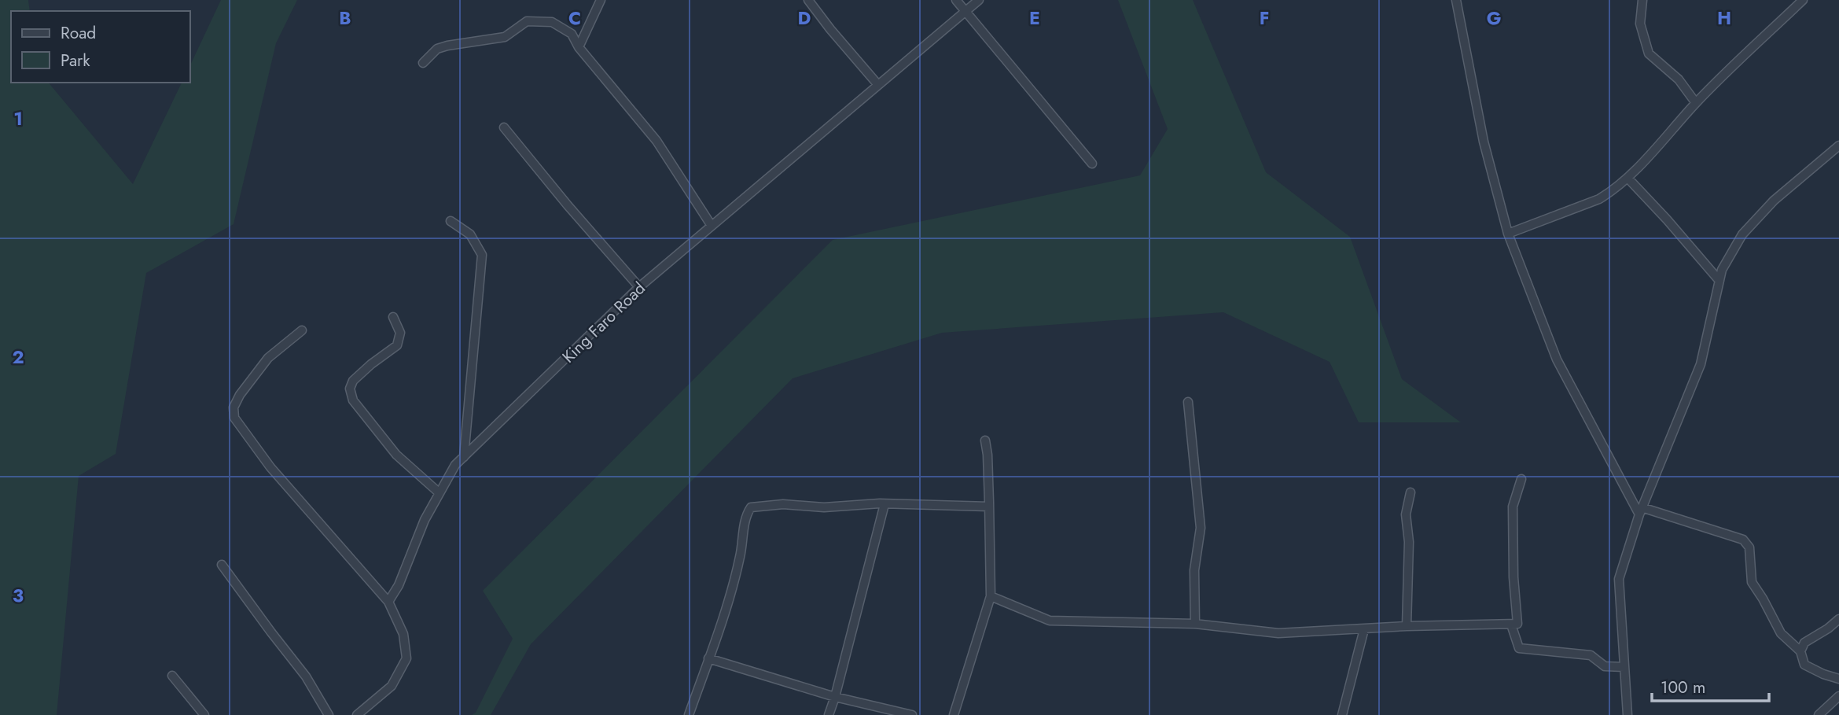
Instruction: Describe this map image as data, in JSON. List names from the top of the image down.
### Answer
{
  "streets": {
    "street": ["King Faro Road"]
  },
  "legend": ["Road", "Park"],
  "scale_bar": "100 m",
  "grid": {
    "columns": [
      "B",
      "C",
      "D",
      "E",
      "F",
      "G",
      "H"
    ],
    "rows": ["1", "2", "3"]
  }
}
